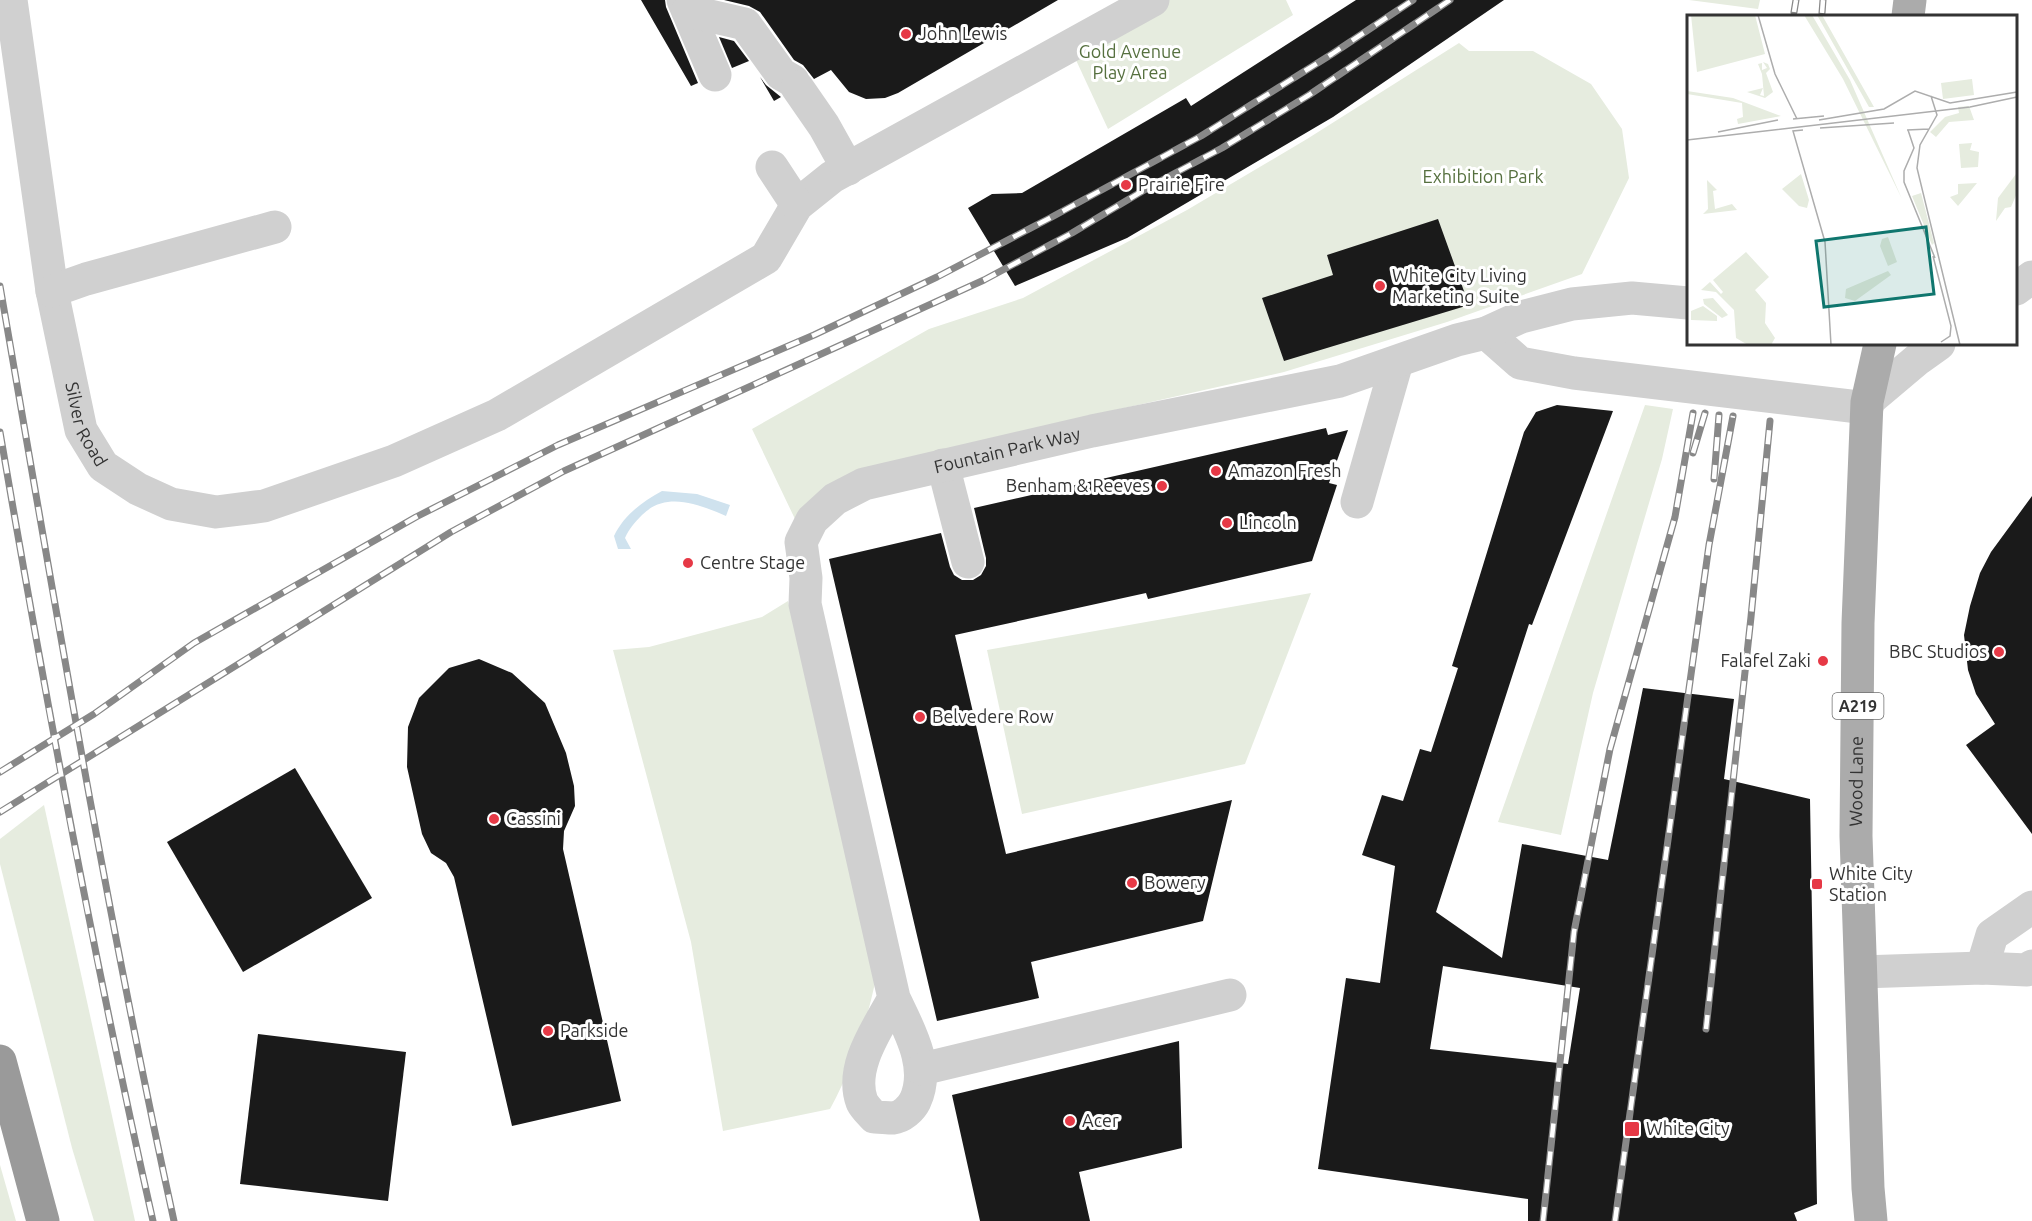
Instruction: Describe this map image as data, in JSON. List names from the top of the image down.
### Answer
{
  "streets": {
    "main road": ["A219", "Wood Lane"],
    "street": ["Silver Road", "Fountain Park Way"]
  },
  "parks": ["Gold Avenue Play Area", "Exhibition Park"],
  "places": {
    "other": [
      "John Lewis",
      "Prairie Fire",
      "White City Living Marketing Suite",
      "Amazon Fresh",
      "Benham & Reeves",
      "Lincoln",
      "Centre Stage",
      "BBC Studios",
      "Falafel Zaki",
      "Belvedere Row",
      "Cassini",
      "Bowery",
      "Parkside",
      "Acer"
    ],
    "transit": ["White City Station", "White City"]
  }
}
